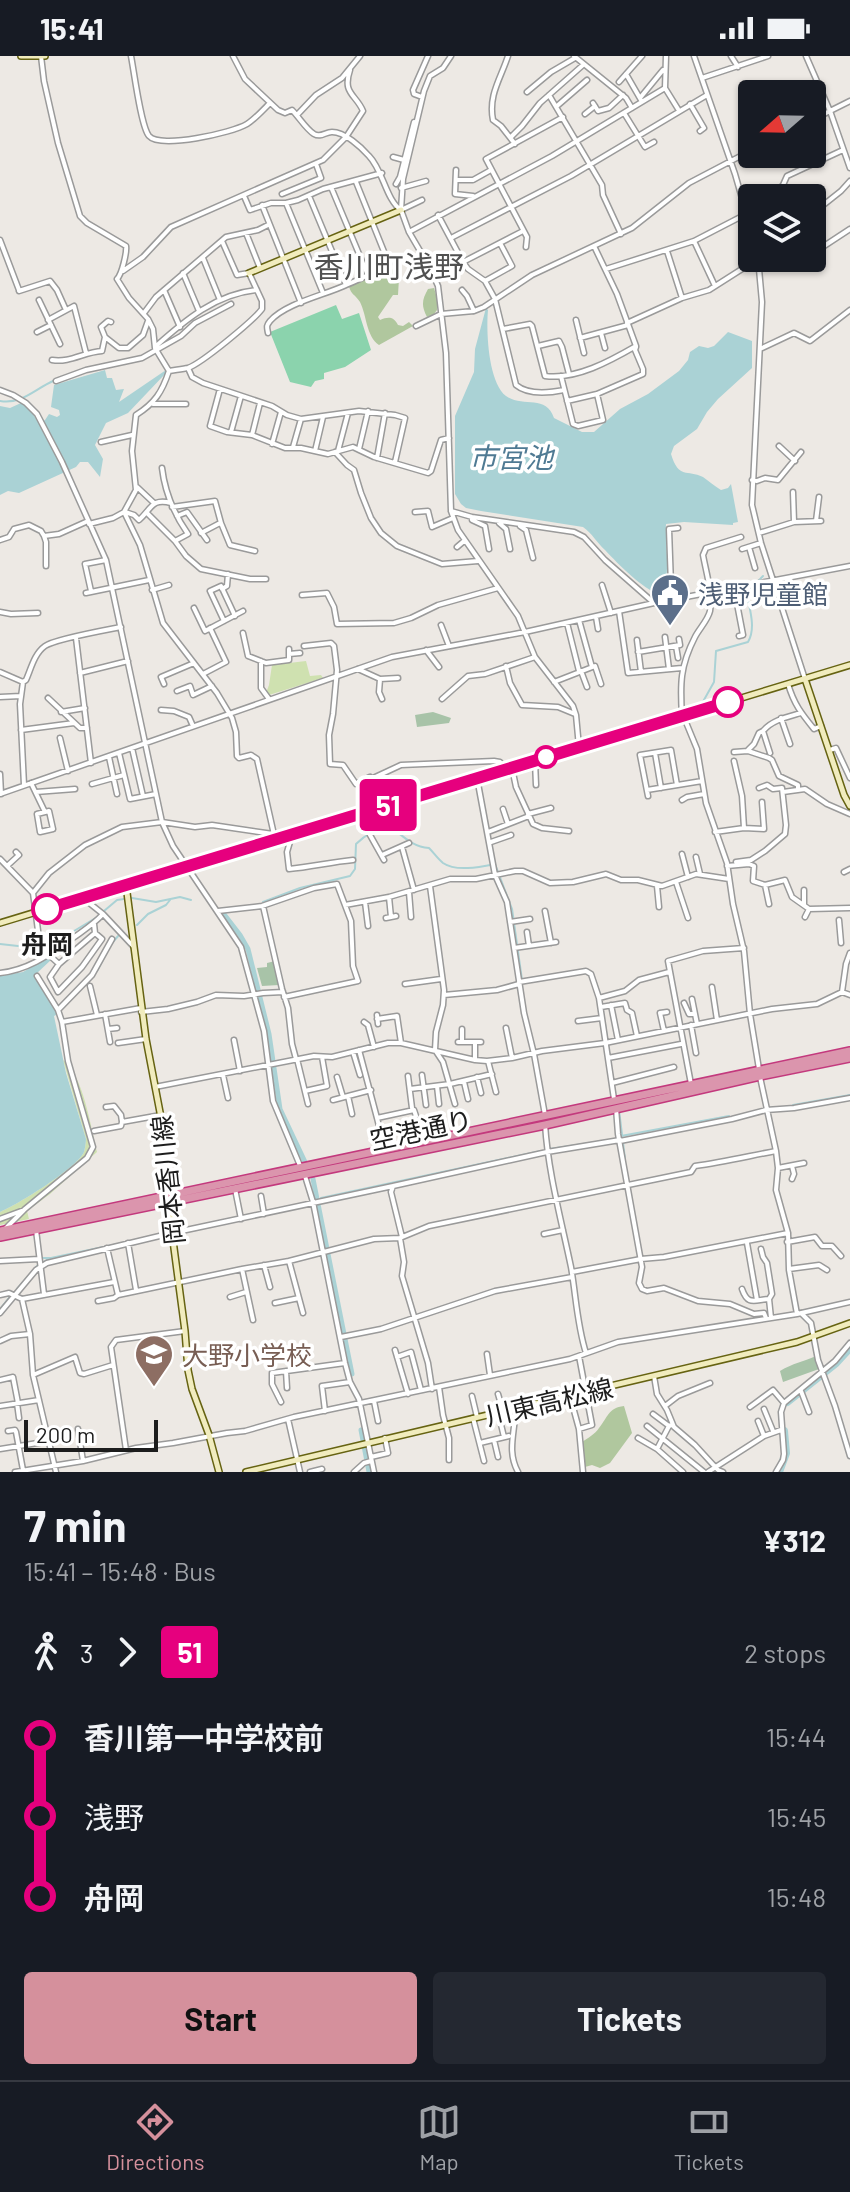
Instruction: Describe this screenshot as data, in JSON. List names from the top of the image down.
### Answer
{
  "streets": {
    "highway": ["空港通り"],
    "main road": ["岡本香川線", "川東高松線"]
  },
  "crossings": [
    ["空港通り", "岡本香川線"]
  ],
  "districts": ["香川町浅野"],
  "water": ["市宮池"],
  "places": {
    "public building": ["浅野児童館"],
    "other": ["舟岡"],
    "school or university": ["大野小学校"]
  },
  "lines": ["bus line 51"],
  "scale_bar": "200 m",
  "north": "left",
  "page": {
    "status": "15:41",
    "on_map": "51",
    "scale": "200 m",
    "heading": ["7 min", "15:41 – 15:48 · Bus", "¥312"],
    "legs": ["3", "51", "2 stops"],
    "list": [
      {
        "name": "香川第一中学校前",
        "value": "15:44"
      },
      {
        "name": "浅野",
        "value": "15:45"
      },
      {
        "name": "舟岡",
        "value": "15:48"
      }
    ],
    "buttons": ["Start", "Tickets"],
    "tabs": ["Directions", "Map", "Tickets"]
  }
}
